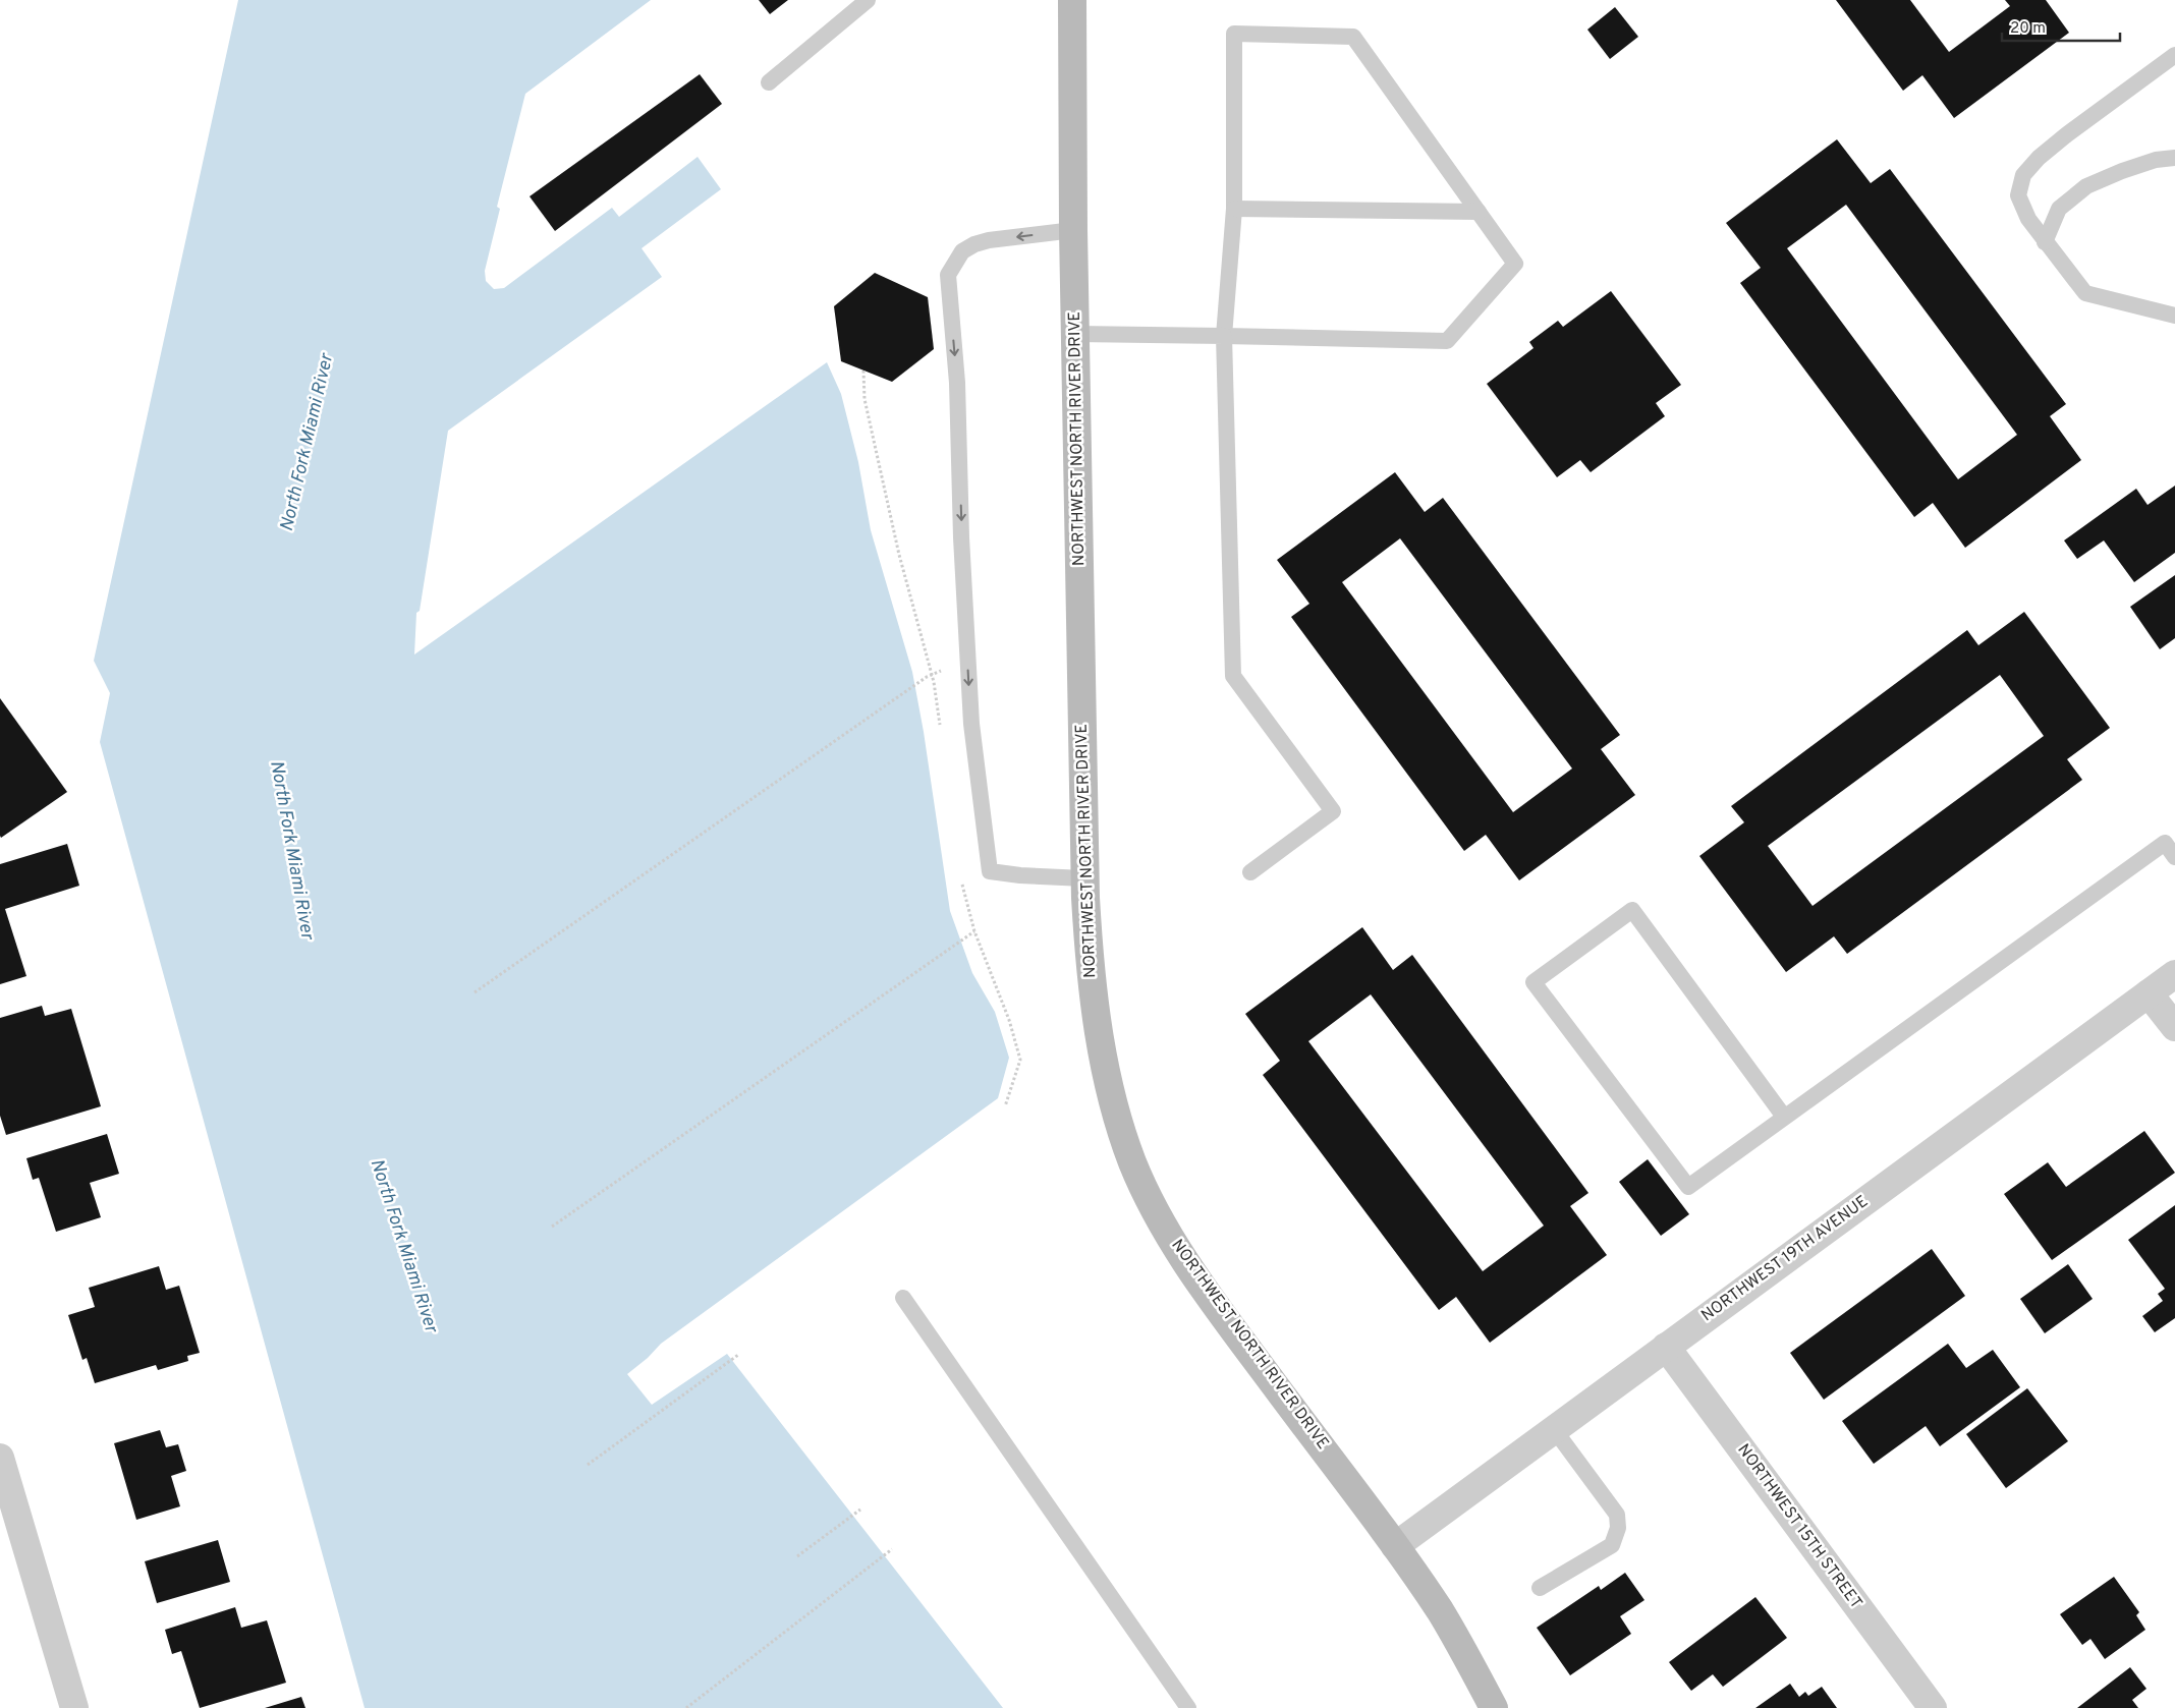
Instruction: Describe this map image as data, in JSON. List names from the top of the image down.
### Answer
{
  "streets": {
    "street": ["NORTHWEST NORTH RIVER DRIVE", "NORTHWEST 19TH AVENUE", "NORTHWEST 15TH STREET"]
  },
  "crossings": [
    ["NORTHWEST NORTH RIVER DRIVE", "NORTHWEST 19TH AVENUE"],
    ["NORTHWEST 19TH AVENUE", "NORTHWEST 15TH STREET"]
  ],
  "water": ["North Fork Miami River"],
  "scale_bar": "20 m"
}
